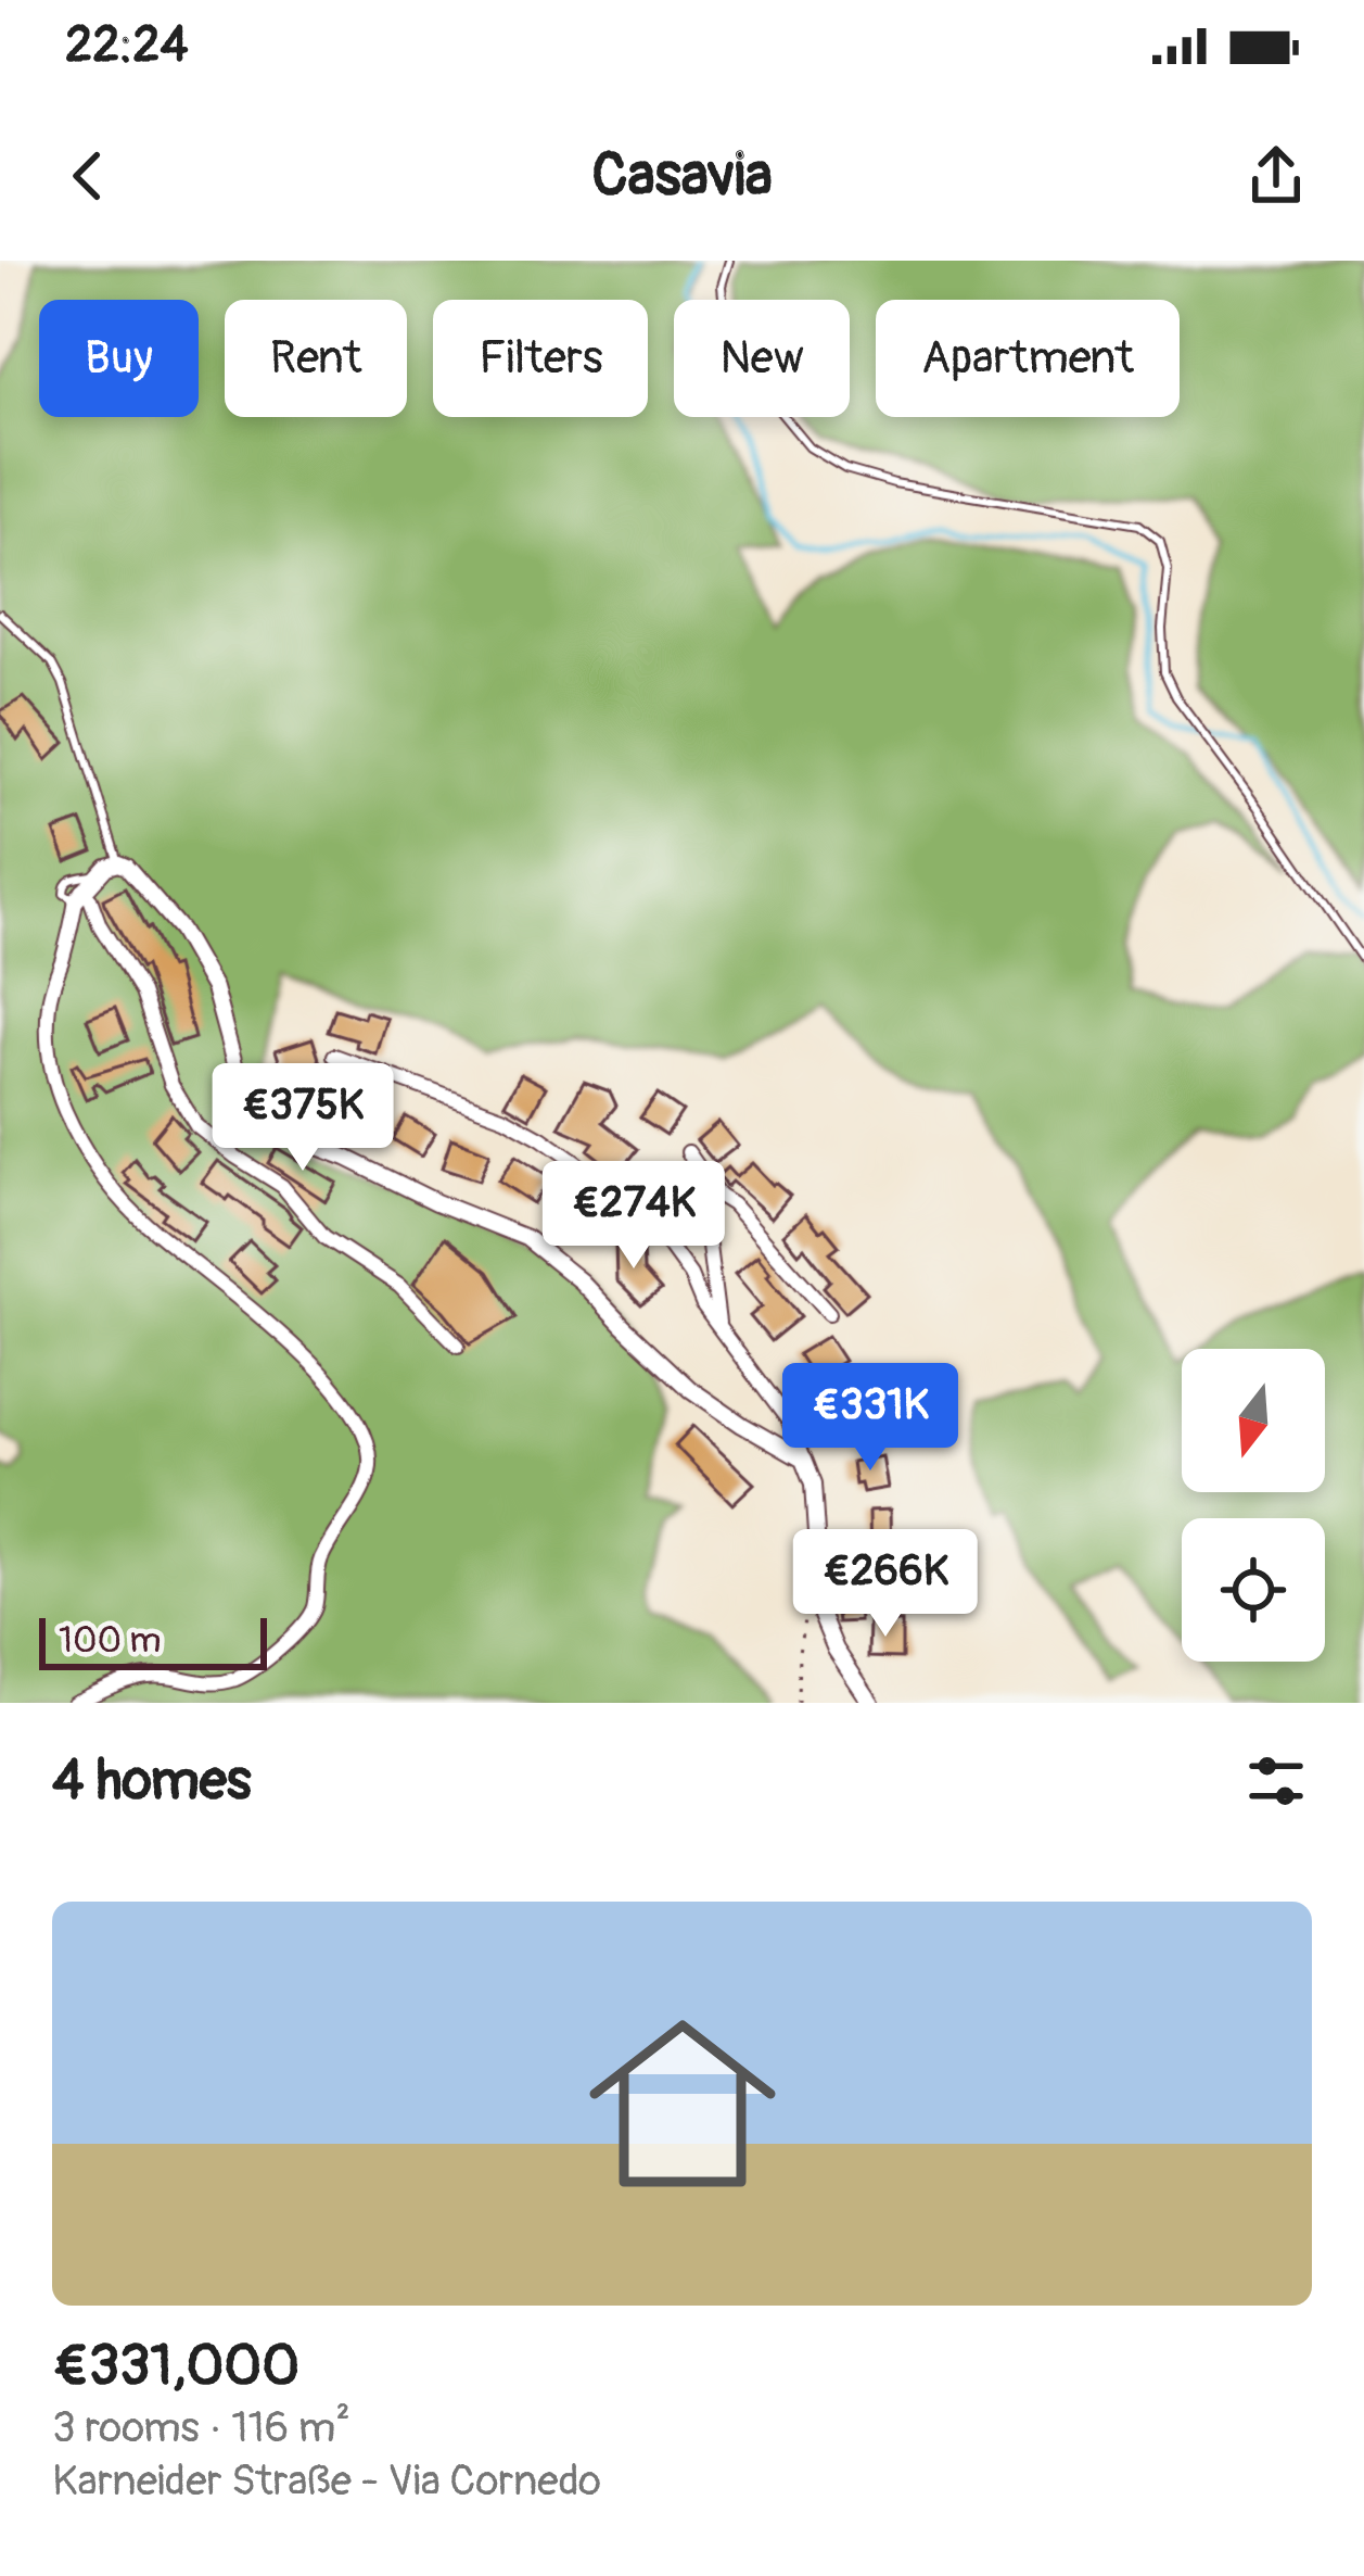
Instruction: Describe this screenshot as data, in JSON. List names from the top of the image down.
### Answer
{
  "scale_bar": "100 m",
  "north": "bottom",
  "page": {
    "status": "22:24",
    "header": "Casavia",
    "chip": [
      "Buy",
      "Rent",
      "Filters",
      "New",
      "Apartment"
    ],
    "price": [
      "€375K",
      "€274K",
      "€331K",
      "€266K"
    ],
    "scale": "100 m",
    "heading": "4 homes",
    "list": [
      {
        "name": "€331,000",
        "note": "3 rooms · 116 m² · Karneider Straße - Via Cornedo"
      }
    ]
  }
}
